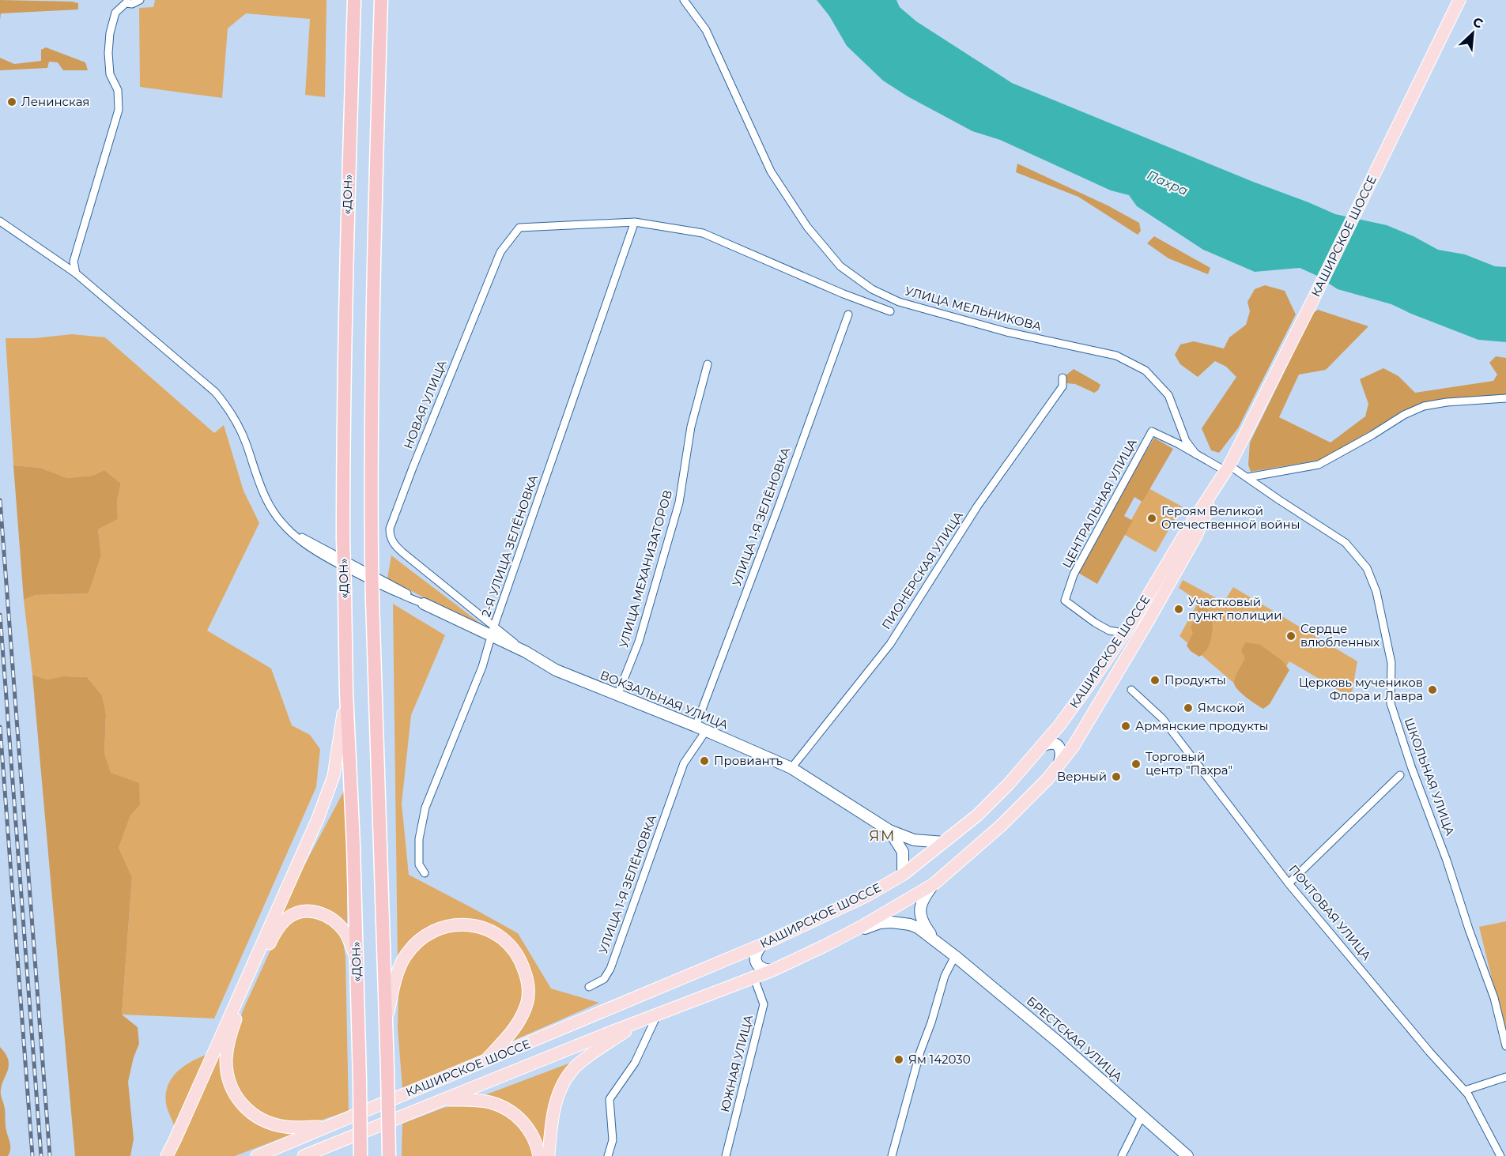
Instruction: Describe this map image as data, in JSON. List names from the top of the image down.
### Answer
{
  "streets": {
    "highway": ["«ДОН»"],
    "main road": ["КАШИРСКОЕ ШОССЕ"],
    "street": [
      "УЛИЦА МЕЛЬНИКОВА",
      "НОВАЯ УЛИЦА",
      "ЦЕНТРАЛЬНАЯ УЛИЦА",
      "УЛИЦА 1-Я ЗЕЛЁНОВКА",
      "2-Я УЛИЦА ЗЕЛЁНОВКА",
      "УЛИЦА МЕХАНИЗАТОРОВ",
      "ПИОНЕРСКАЯ УЛИЦА",
      "ВОКЗАЛЬНАЯ УЛИЦА",
      "ШКОЛЬНАЯ УЛИЦА",
      "ПОЧТОВАЯ УЛИЦА",
      "БРЕСТСКАЯ УЛИЦА",
      "ЮЖНАЯ УЛИЦА"
    ]
  },
  "crossings": [
    ["КАШИРСКОЕ ШОССЕ", "ЦЕНТРАЛЬНАЯ УЛИЦА"],
    ["КАШИРСКОЕ ШОССЕ", "ВОКЗАЛЬНАЯ УЛИЦА"],
    ["КАШИРСКОЕ ШОССЕ", "ШКОЛЬНАЯ УЛИЦА"],
    ["КАШИРСКОЕ ШОССЕ", "БРЕСТСКАЯ УЛИЦА"],
    ["КАШИРСКОЕ ШОССЕ", "ЮЖНАЯ УЛИЦА"],
    ["УЛИЦА МЕЛЬНИКОВА", "ЦЕНТРАЛЬНАЯ УЛИЦА"],
    ["НОВАЯ УЛИЦА", "2-Я УЛИЦА ЗЕЛЁНОВКА"],
    ["НОВАЯ УЛИЦА", "ВОКЗАЛЬНАЯ УЛИЦА"],
    ["ЦЕНТРАЛЬНАЯ УЛИЦА", "ШКОЛЬНАЯ УЛИЦА"],
    ["УЛИЦА 1-Я ЗЕЛЁНОВКА", "ВОКЗАЛЬНАЯ УЛИЦА"],
    ["2-Я УЛИЦА ЗЕЛЁНОВКА", "ВОКЗАЛЬНАЯ УЛИЦА"],
    ["УЛИЦА МЕХАНИЗАТОРОВ", "ВОКЗАЛЬНАЯ УЛИЦА"],
    ["ПИОНЕРСКАЯ УЛИЦА", "ВОКЗАЛЬНАЯ УЛИЦА"]
  ],
  "districts": ["ЯМ"],
  "water": ["Пахра"],
  "places": [
    "Ленинская",
    "Героям Великой Отечественной войны",
    "Участковый пункт полиции",
    "Сердце влюбленных",
    "Продукты",
    "Церковь мучеников Флора и Лавра",
    "Ямской",
    "Армянские продукты",
    "Провиантъ",
    "Торговый центр \"Пахра\"",
    "Верный",
    "Ям 142030"
  ],
  "north": "top right"
}
